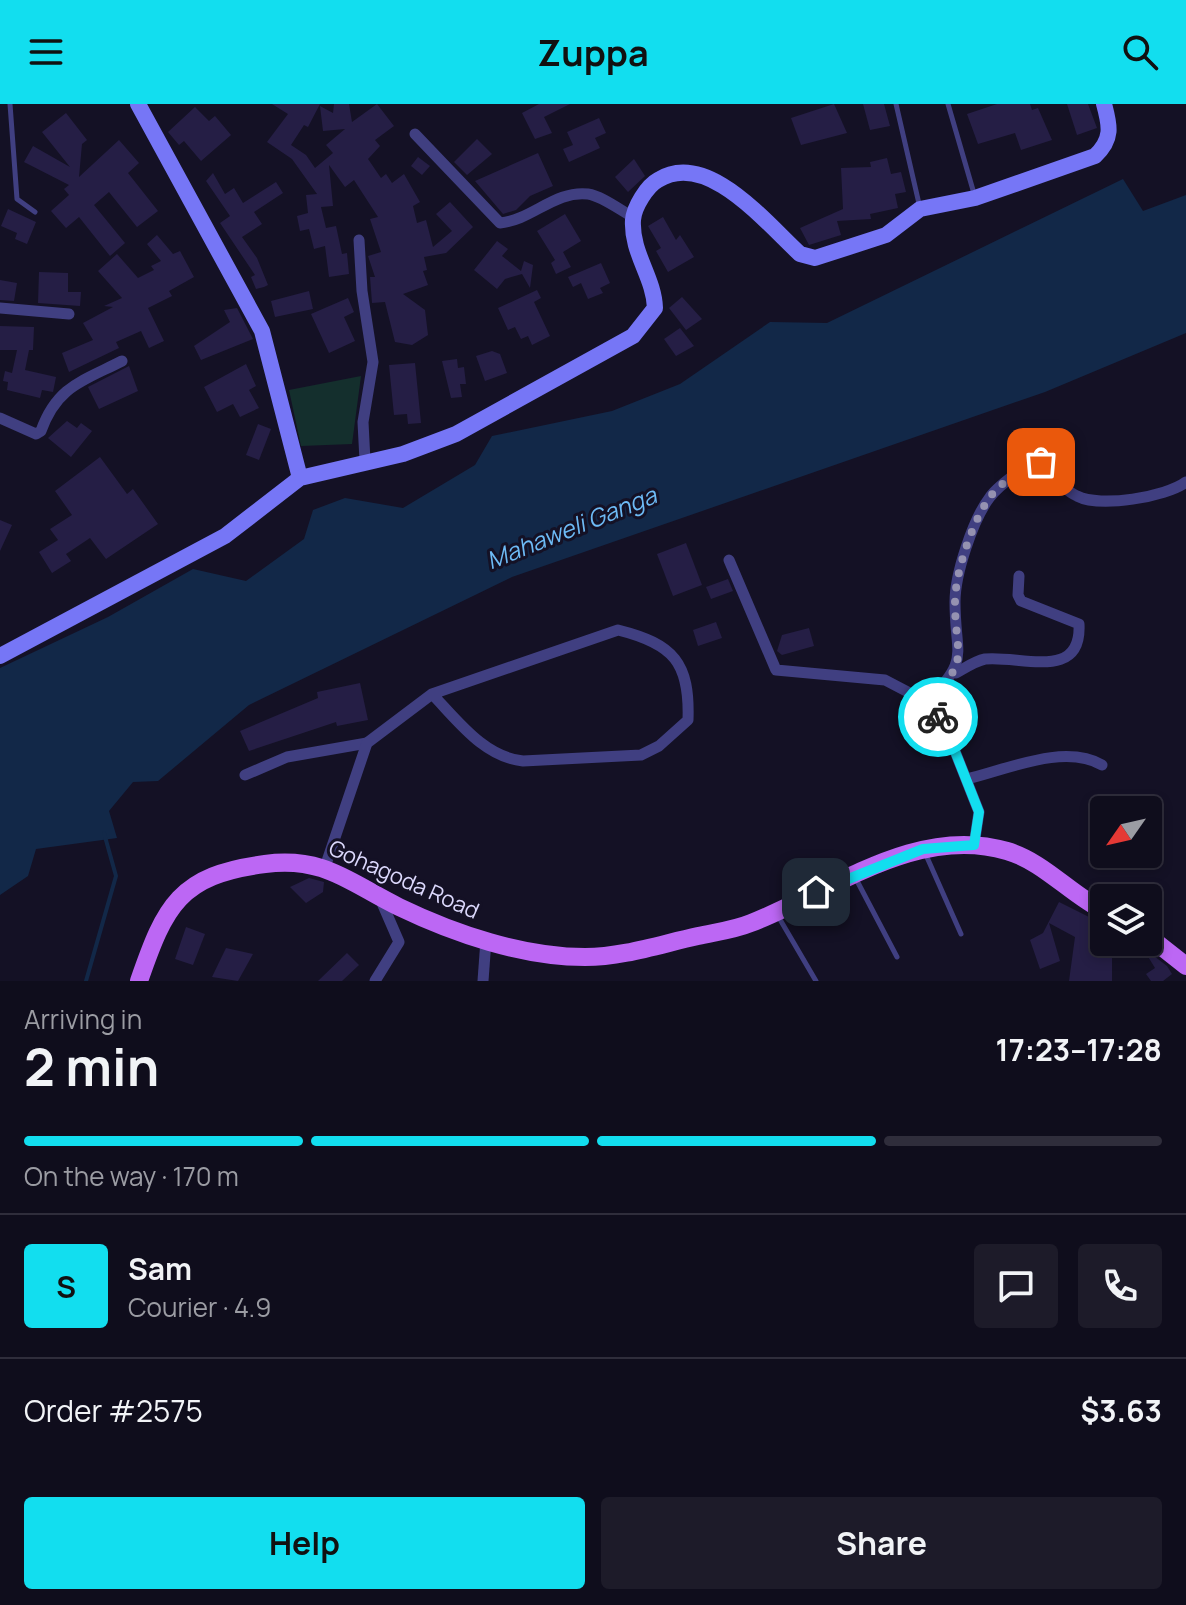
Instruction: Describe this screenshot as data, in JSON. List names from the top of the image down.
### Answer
{
  "streets": {
    "main road": ["Gohagoda Road"]
  },
  "water": ["Mahaweli Ganga"],
  "north": "bottom left",
  "page": {
    "header": "Zuppa",
    "heading": ["2 min", "Arriving in", "17:23–17:28"],
    "panel": [
      "Sam",
      "Courier · 4.9",
      "Order #2575",
      "$3.63"
    ],
    "bar": "On the way · 170 m",
    "round": "S",
    "buttons": ["Help", "Share"]
  }
}
